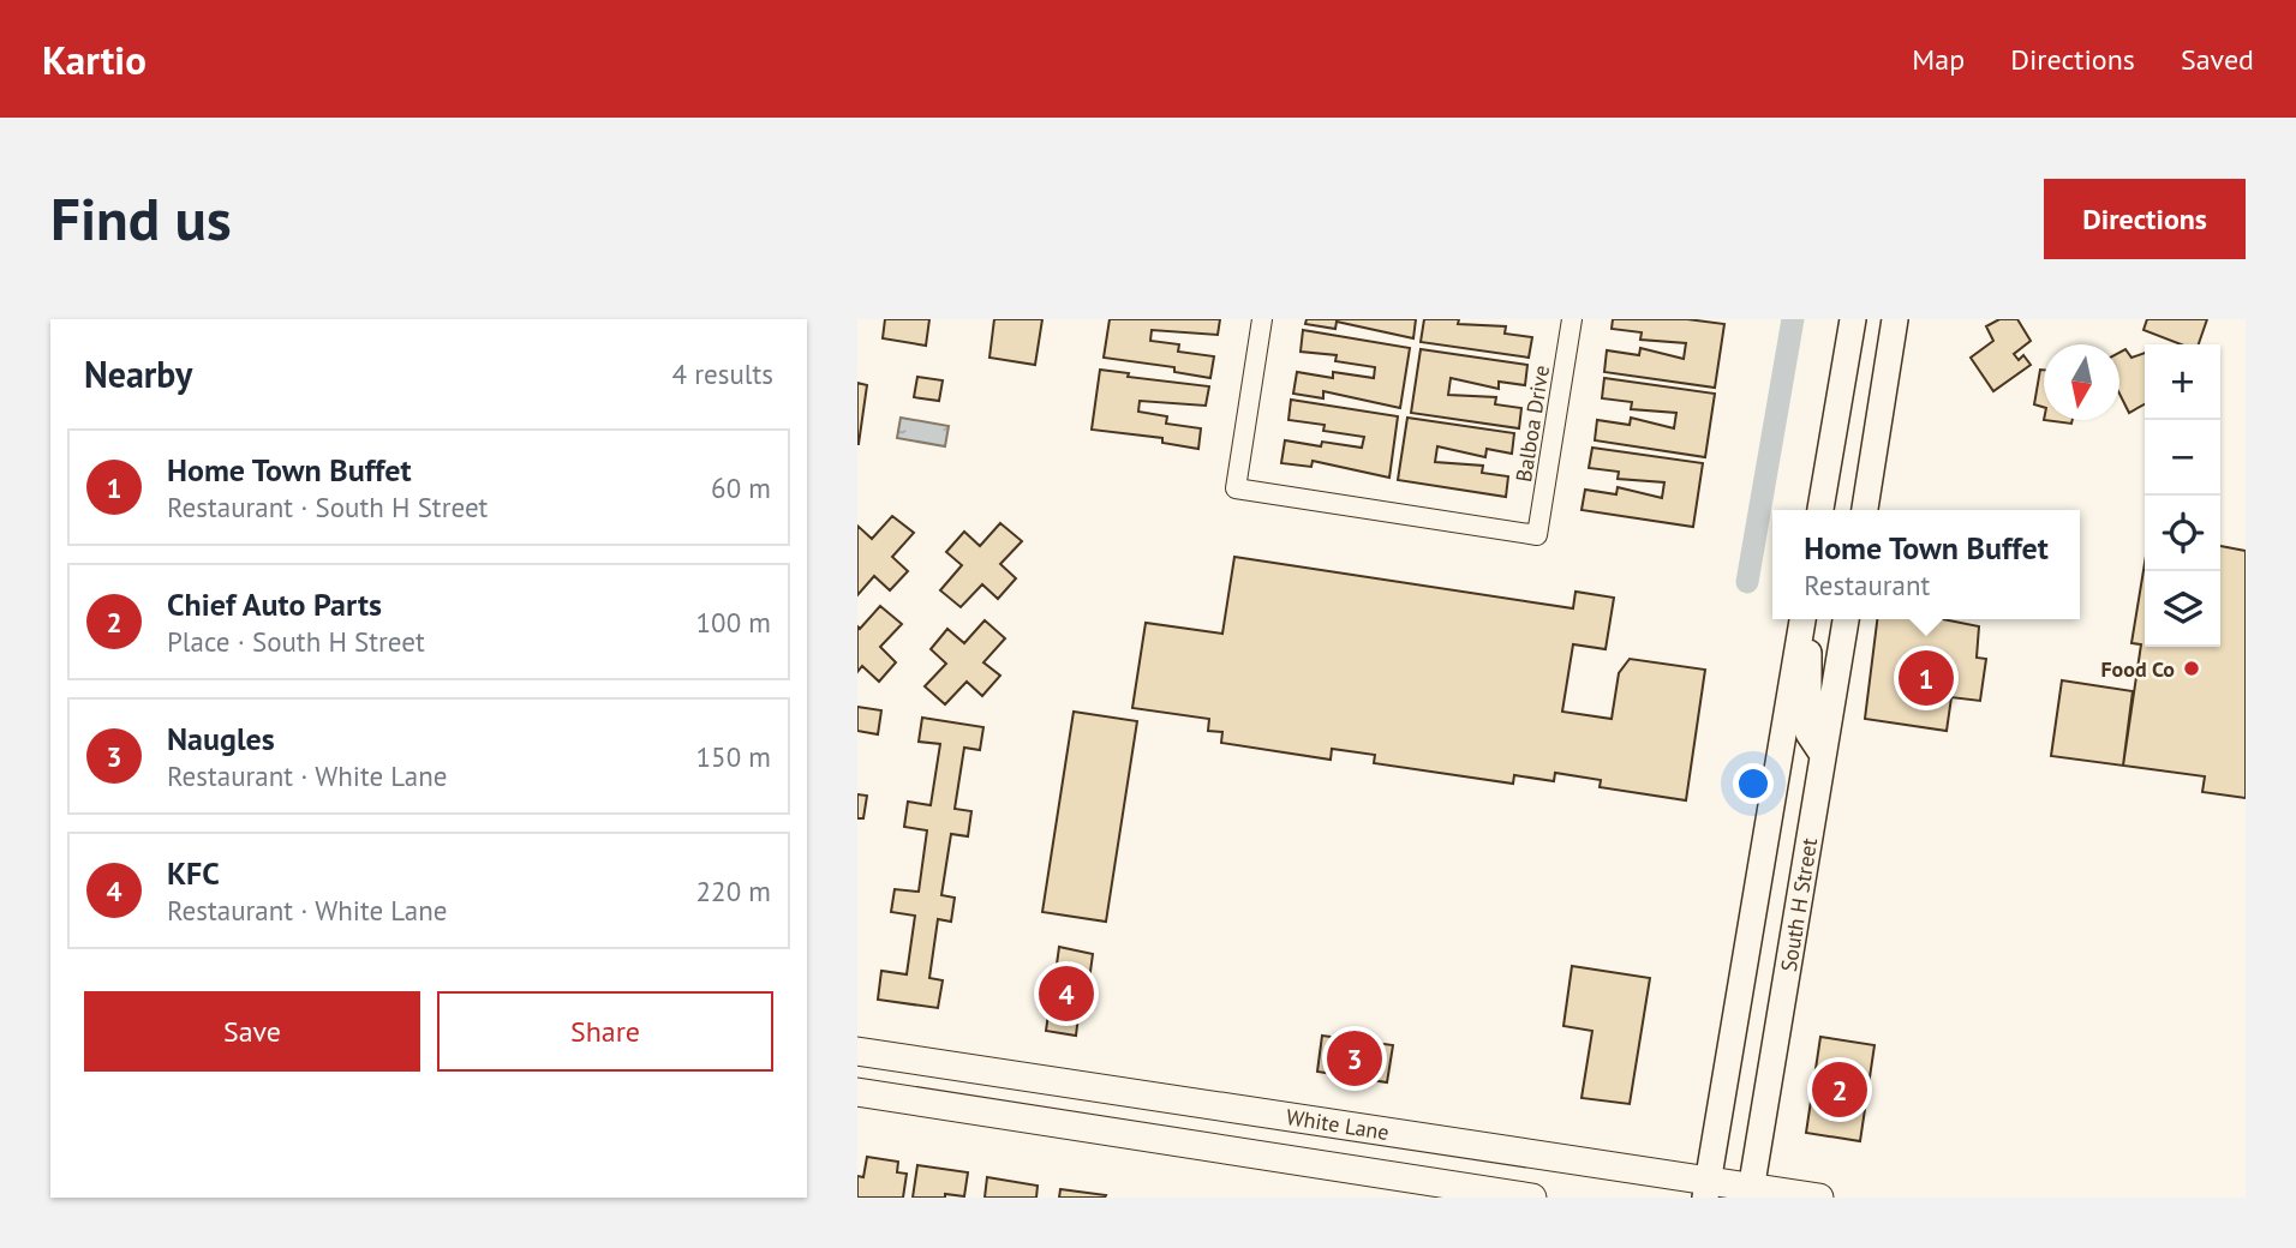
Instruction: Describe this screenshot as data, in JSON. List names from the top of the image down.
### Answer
{
  "streets": {
    "main road": ["White Lane"],
    "street": ["Balboa Drive", "South H Street"]
  },
  "crossings": [
    ["South H Street", "White Lane"]
  ],
  "places": ["Food Co"],
  "north": "bottom",
  "page": {
    "header": "Kartio",
    "nav": ["Map", "Directions", "Saved"],
    "buttons": [
      "Directions",
      ["Save", "Share"]
    ],
    "title": "Find us",
    "heading": ["Nearby", "4 results"],
    "map_buttons": ["+", "−"],
    "list": [
      {
        "mark": "1",
        "name": "Home Town Buffet",
        "note": "Restaurant · South H Street",
        "value": "60 m"
      },
      {
        "mark": "2",
        "name": "Chief Auto Parts",
        "note": "Place · South H Street",
        "value": "100 m"
      },
      {
        "mark": "3",
        "name": "Naugles",
        "note": "Restaurant · White Lane",
        "value": "150 m"
      },
      {
        "mark": "4",
        "name": "KFC",
        "note": "Restaurant · White Lane",
        "value": "220 m"
      }
    ],
    "popup": ["Home Town Buffet", "Restaurant"],
    "pins": [
      "1",
      "4",
      "3",
      "2"
    ]
  }
}
